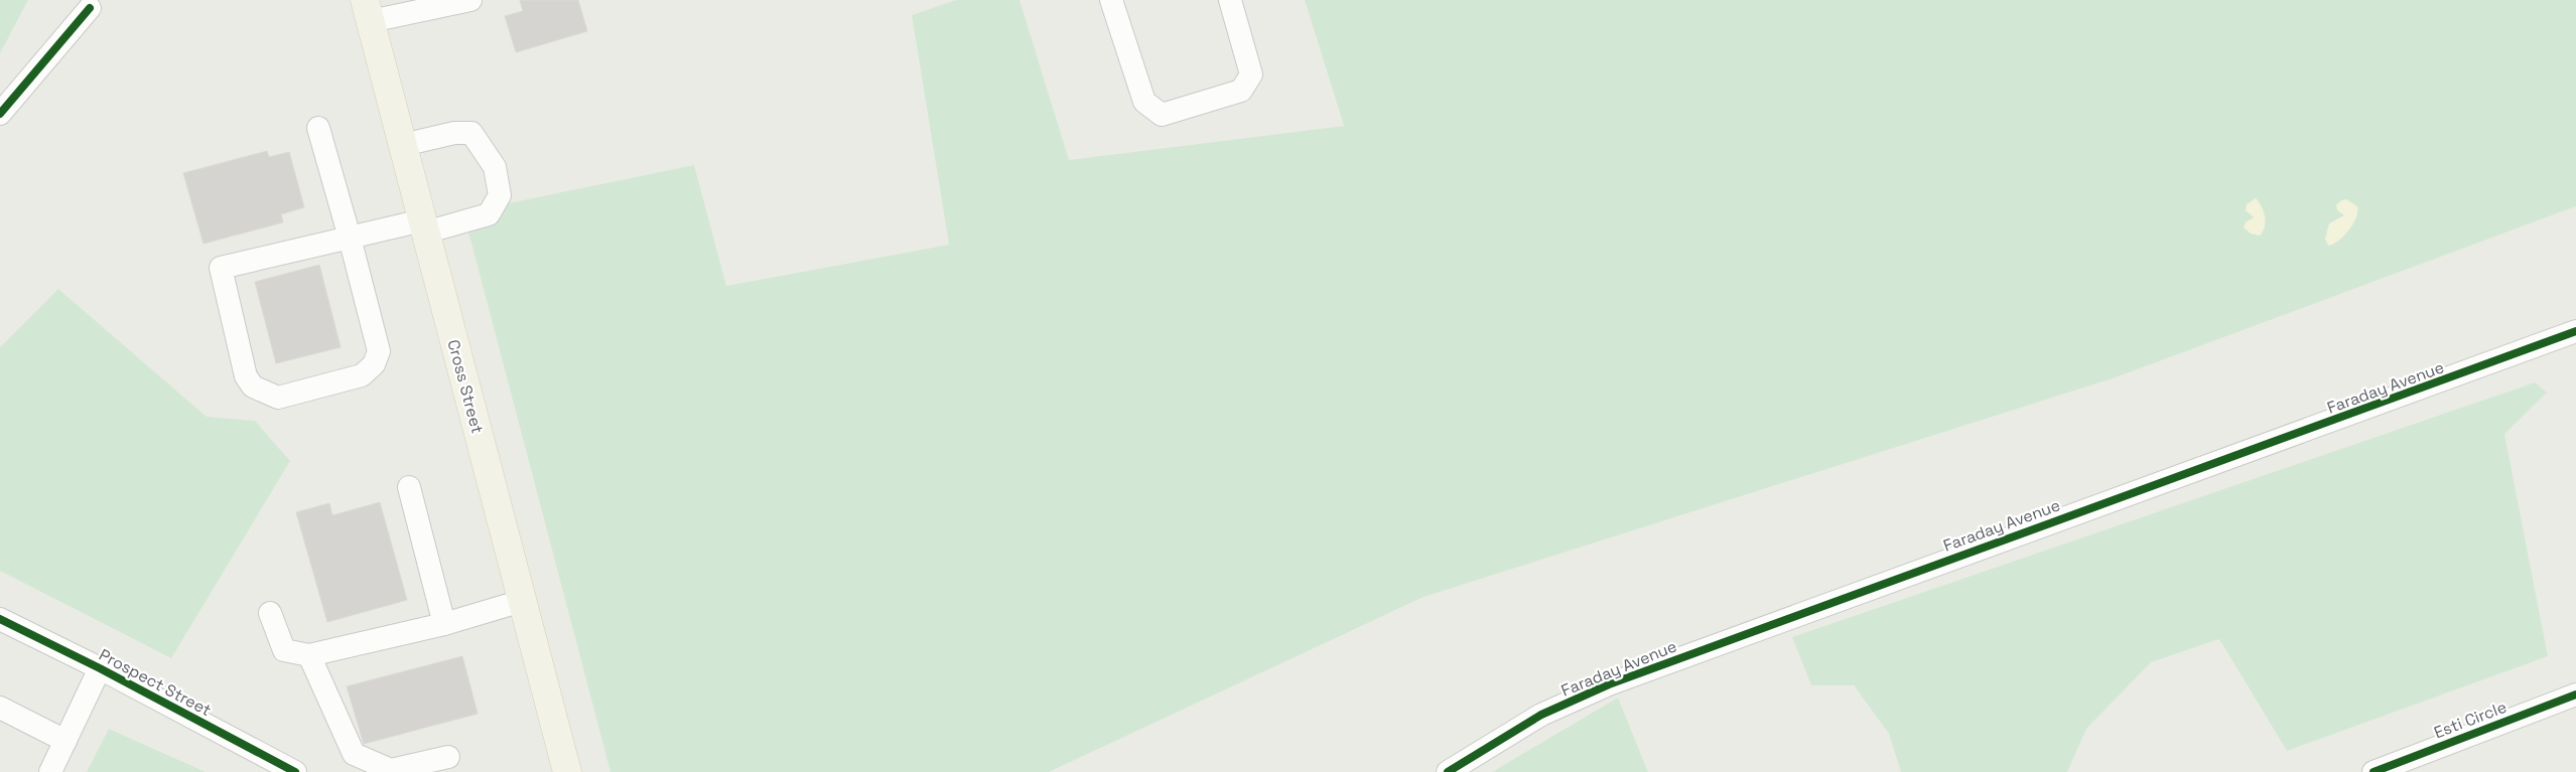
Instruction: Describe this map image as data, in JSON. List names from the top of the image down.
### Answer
{
  "streets": {
    "main road": ["Cross Street"],
    "street": ["Faraday Avenue", "Prospect Street", "Esti Circle"]
  }
}
